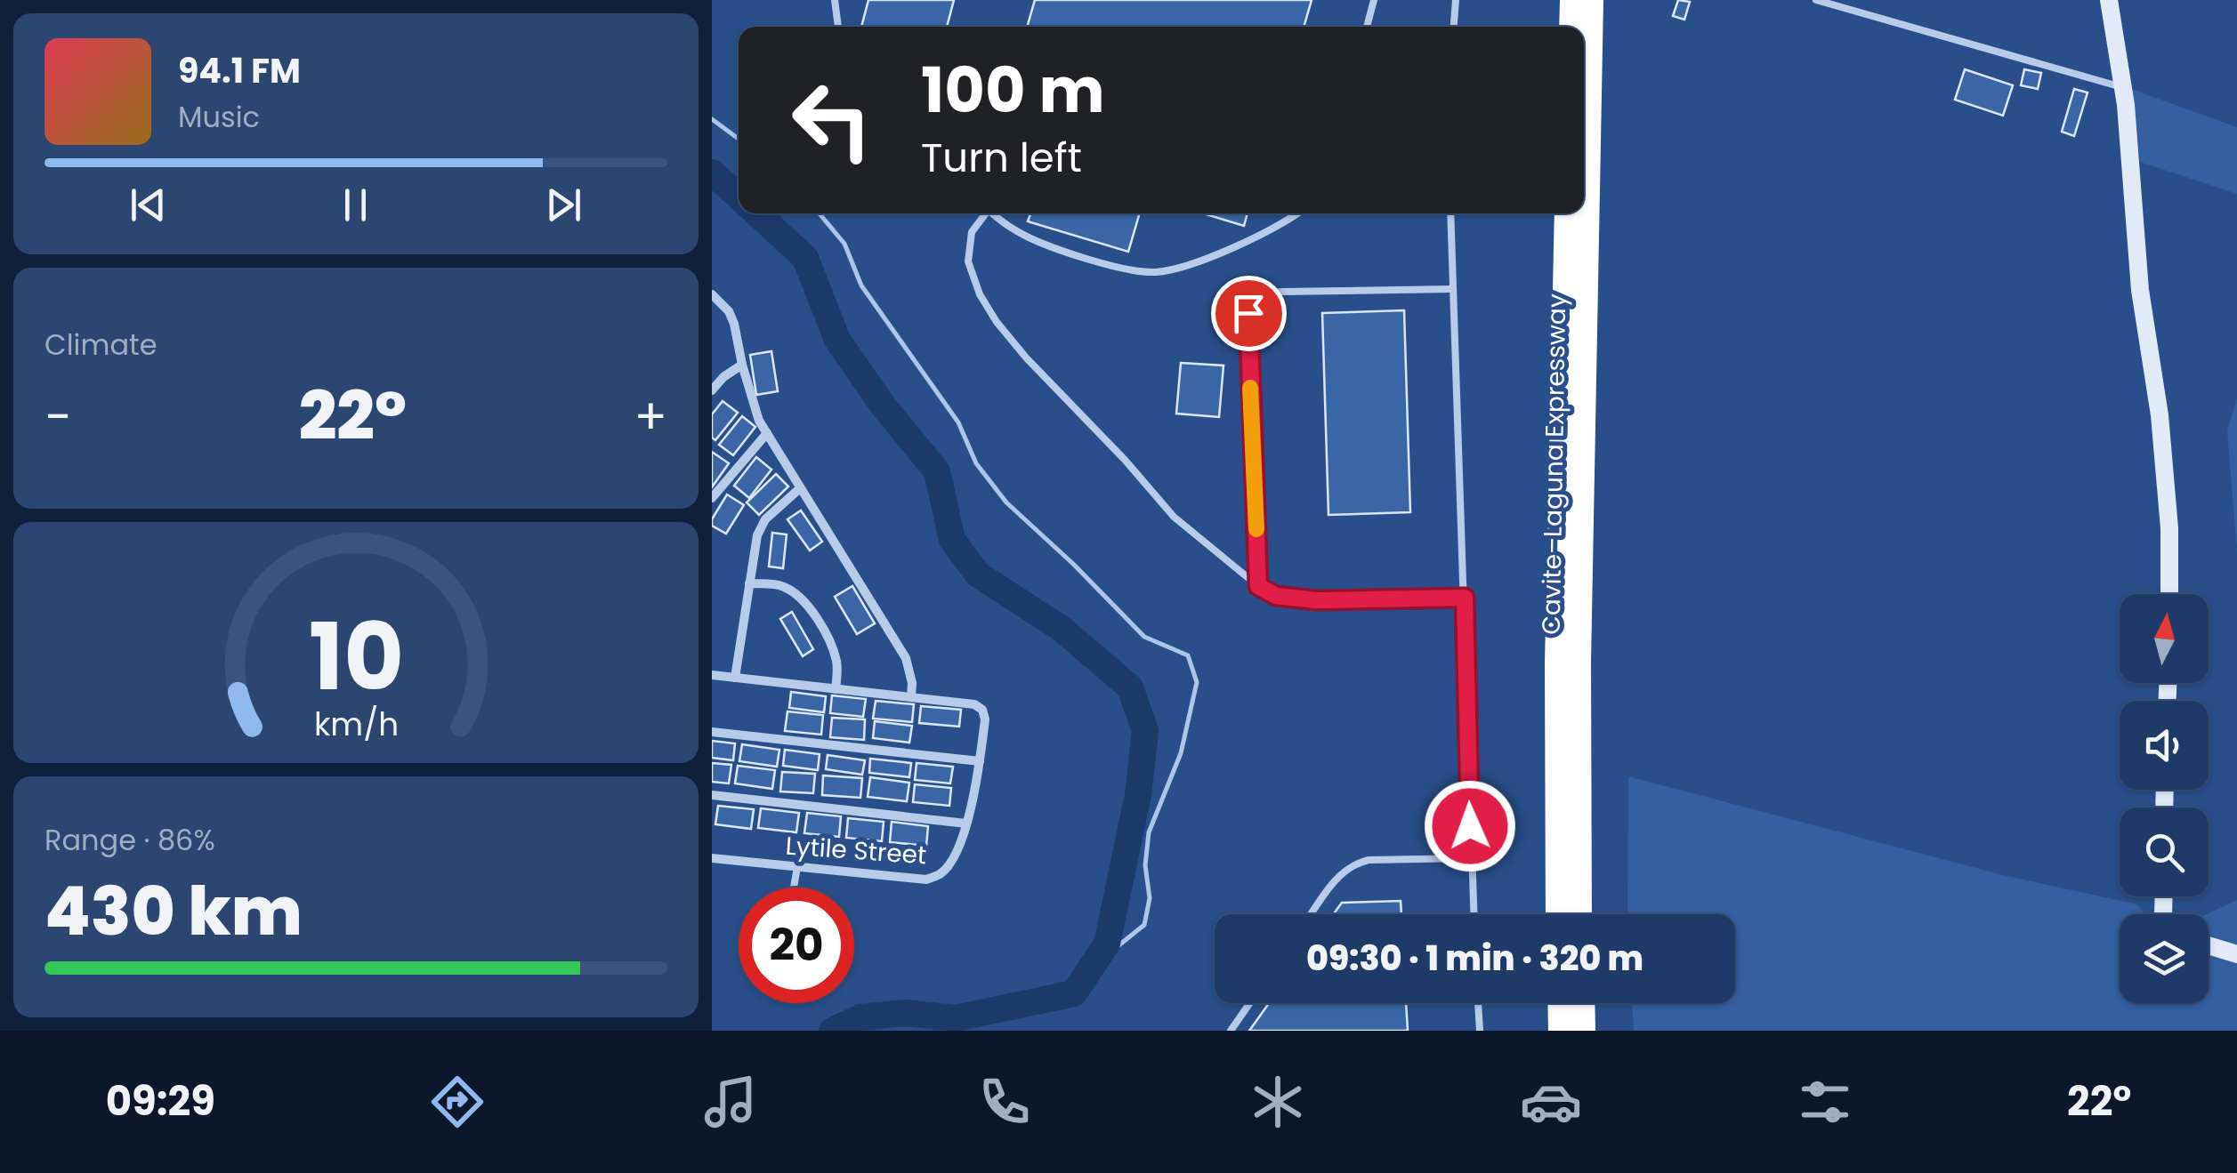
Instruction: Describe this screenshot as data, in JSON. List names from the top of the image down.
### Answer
{
  "streets": {
    "highway": ["Cavite–Laguna Expressway"],
    "street": ["Lytile Street"]
  },
  "north": "top",
  "page": {
    "turn": ["100 m", "Turn left"],
    "song": ["94.1 FM", "Music"],
    "tile": [
      "Climate",
      ["Range · 86%", "430 km"]
    ],
    "heat": ["−", "22°", "+"],
    "limit": "20",
    "trip": "09:30 · 1 min · 320 m",
    "tabs": ["09:29", "22°"],
    "gauge": ["10", "km/h"]
  }
}
